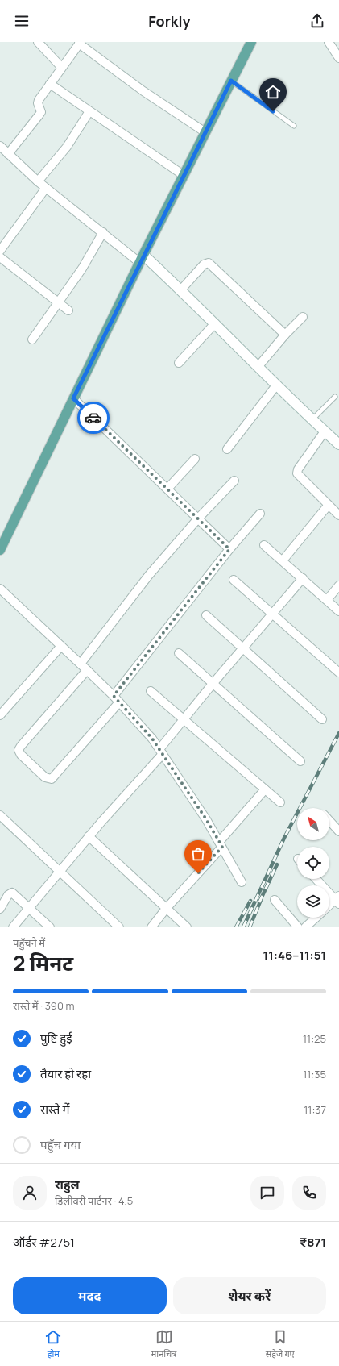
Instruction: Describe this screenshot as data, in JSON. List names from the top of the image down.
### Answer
{
  "north": "top left",
  "page": {
    "header": "Forkly",
    "heading": ["2 मिनट", "पहुँचने में", "11:46–11:51"],
    "panel": [
      "राहुल",
      "डिलीवरी पार्टनर · 4.5",
      "ऑर्डर #2751",
      "₹871"
    ],
    "bar": "रास्ते में · 390 m",
    "list": [
      ["पुष्टि हुई", "11:25"],
      ["तैयार हो रहा", "11:35"],
      ["रास्ते में", "11:37"],
      "पहुँच गया"
    ],
    "buttons": ["मदद", "शेयर करें"],
    "tabs": ["होम", "मानचित्र", "सहेजे गए"]
  }
}
